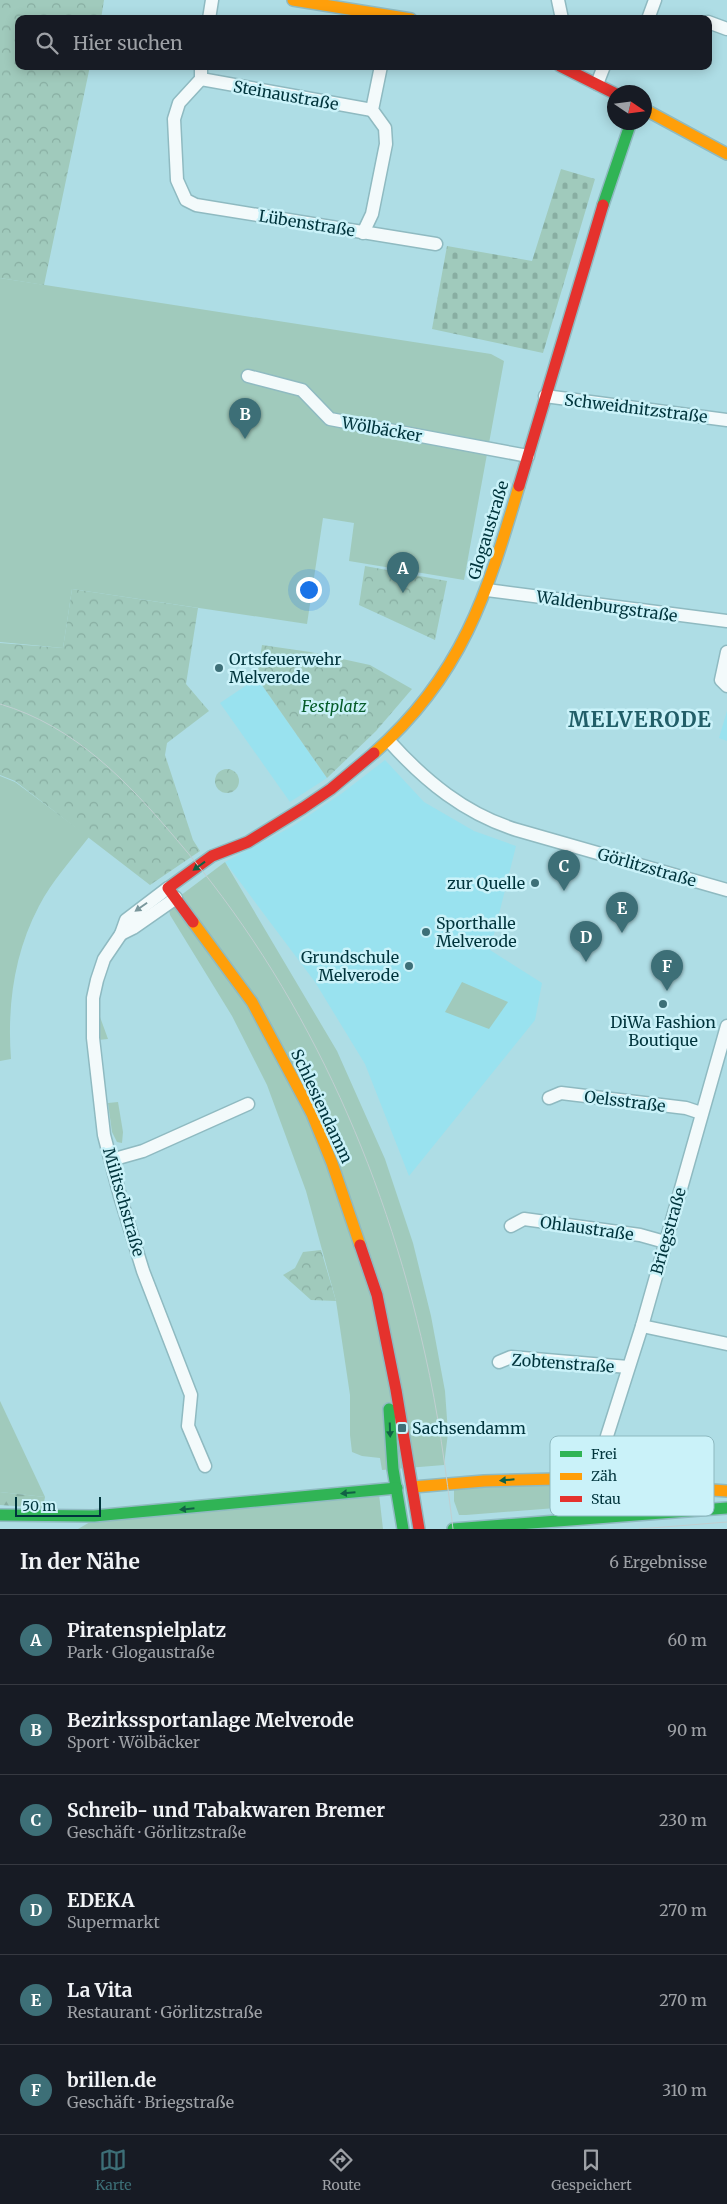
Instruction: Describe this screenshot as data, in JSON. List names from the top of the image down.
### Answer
{
  "streets": {
    "main road": ["Glogaustraße", "Schlesiendamm"],
    "street": [
      "Steinaustraße",
      "Lübenstraße",
      "Schweidnitzstraße",
      "Wölbäcker",
      "Waldenburgstraße",
      "Görlitzstraße",
      "Oelsstraße",
      "Militschstraße",
      "Ohlaustraße",
      "Briegstraße",
      "Zobtenstraße"
    ]
  },
  "crossings": [
    ["Steinaustraße", "Lübenstraße"],
    ["Schweidnitzstraße", "Glogaustraße"],
    ["Wölbäcker", "Glogaustraße"],
    ["Glogaustraße", "Waldenburgstraße"],
    ["Glogaustraße", "Görlitzstraße"],
    ["Glogaustraße", "Schlesiendamm"],
    ["Glogaustraße", "Militschstraße"],
    ["Oelsstraße", "Briegstraße"],
    ["Schlesiendamm", "Militschstraße"],
    ["Ohlaustraße", "Briegstraße"],
    ["Briegstraße", "Zobtenstraße"]
  ],
  "districts": ["MELVERODE"],
  "parks": ["Festplatz"],
  "places": {
    "other": [
      "Ortsfeuerwehr Melverode",
      "zur Quelle",
      "Sporthalle Melverode",
      "Grundschule Melverode",
      "DiWa Fashion Boutique"
    ],
    "transit": ["Sachsendamm"]
  },
  "legend": ["Frei", "Zäh", "Stau"],
  "scale_bar": "50 m",
  "north": "right",
  "page": {
    "search": "Hier suchen",
    "pins": [
      "B",
      "A",
      "C",
      "E",
      "D",
      "F"
    ],
    "scale": "50 m",
    "heading": ["In der Nähe", "6 Ergebnisse"],
    "list": [
      {
        "mark": "A",
        "name": "Piratenspielplatz",
        "note": "Park · Glogaustraße",
        "value": "60 m"
      },
      {
        "mark": "B",
        "name": "Bezirkssportanlage Melverode",
        "note": "Sport · Wölbäcker",
        "value": "90 m"
      },
      {
        "mark": "C",
        "name": "Schreib- und Tabakwaren Bremer",
        "note": "Geschäft · Görlitzstraße",
        "value": "230 m"
      },
      {
        "mark": "D",
        "name": "EDEKA",
        "note": "Supermarkt",
        "value": "270 m"
      },
      {
        "mark": "E",
        "name": "La Vita",
        "note": "Restaurant · Görlitzstraße",
        "value": "270 m"
      },
      {
        "mark": "F",
        "name": "brillen.de",
        "note": "Geschäft · Briegstraße",
        "value": "310 m"
      }
    ],
    "nav": ["Karte", "Route", "Gespeichert"]
  }
}
